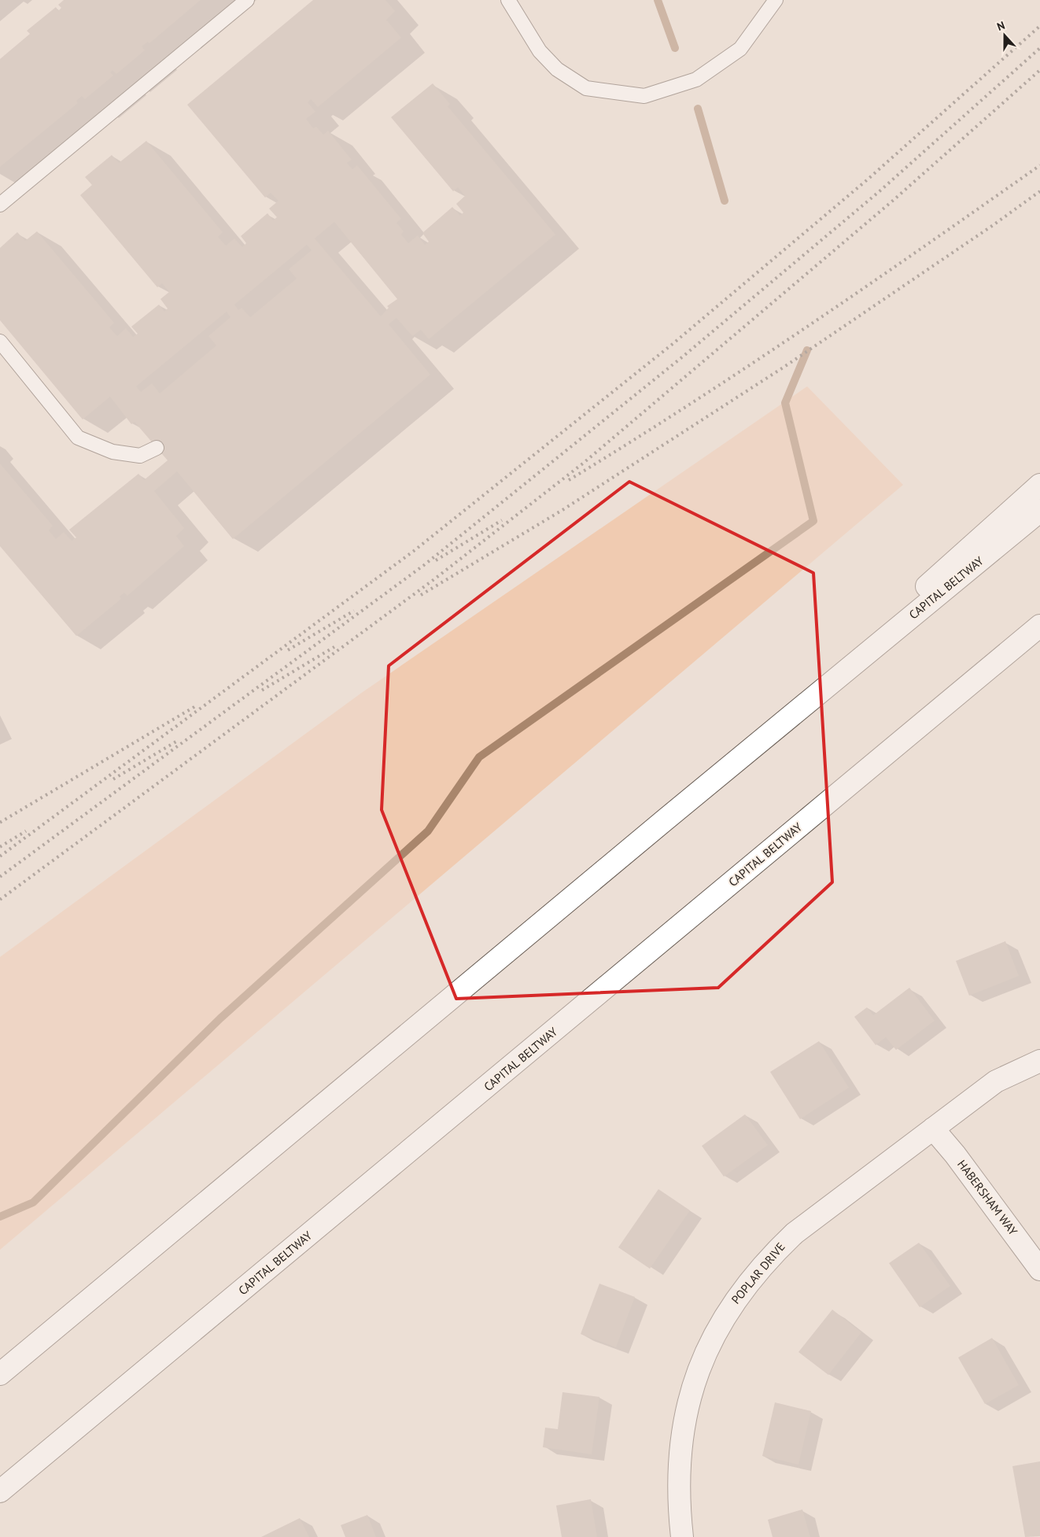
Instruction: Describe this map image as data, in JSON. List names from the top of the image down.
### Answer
{
  "streets": {
    "main road": ["CAPITAL BELTWAY", "HABERSHAM WAY", "POPLAR DRIVE"]
  },
  "crossings": [
    ["HABERSHAM WAY", "POPLAR DRIVE"]
  ],
  "north": "top"
}
